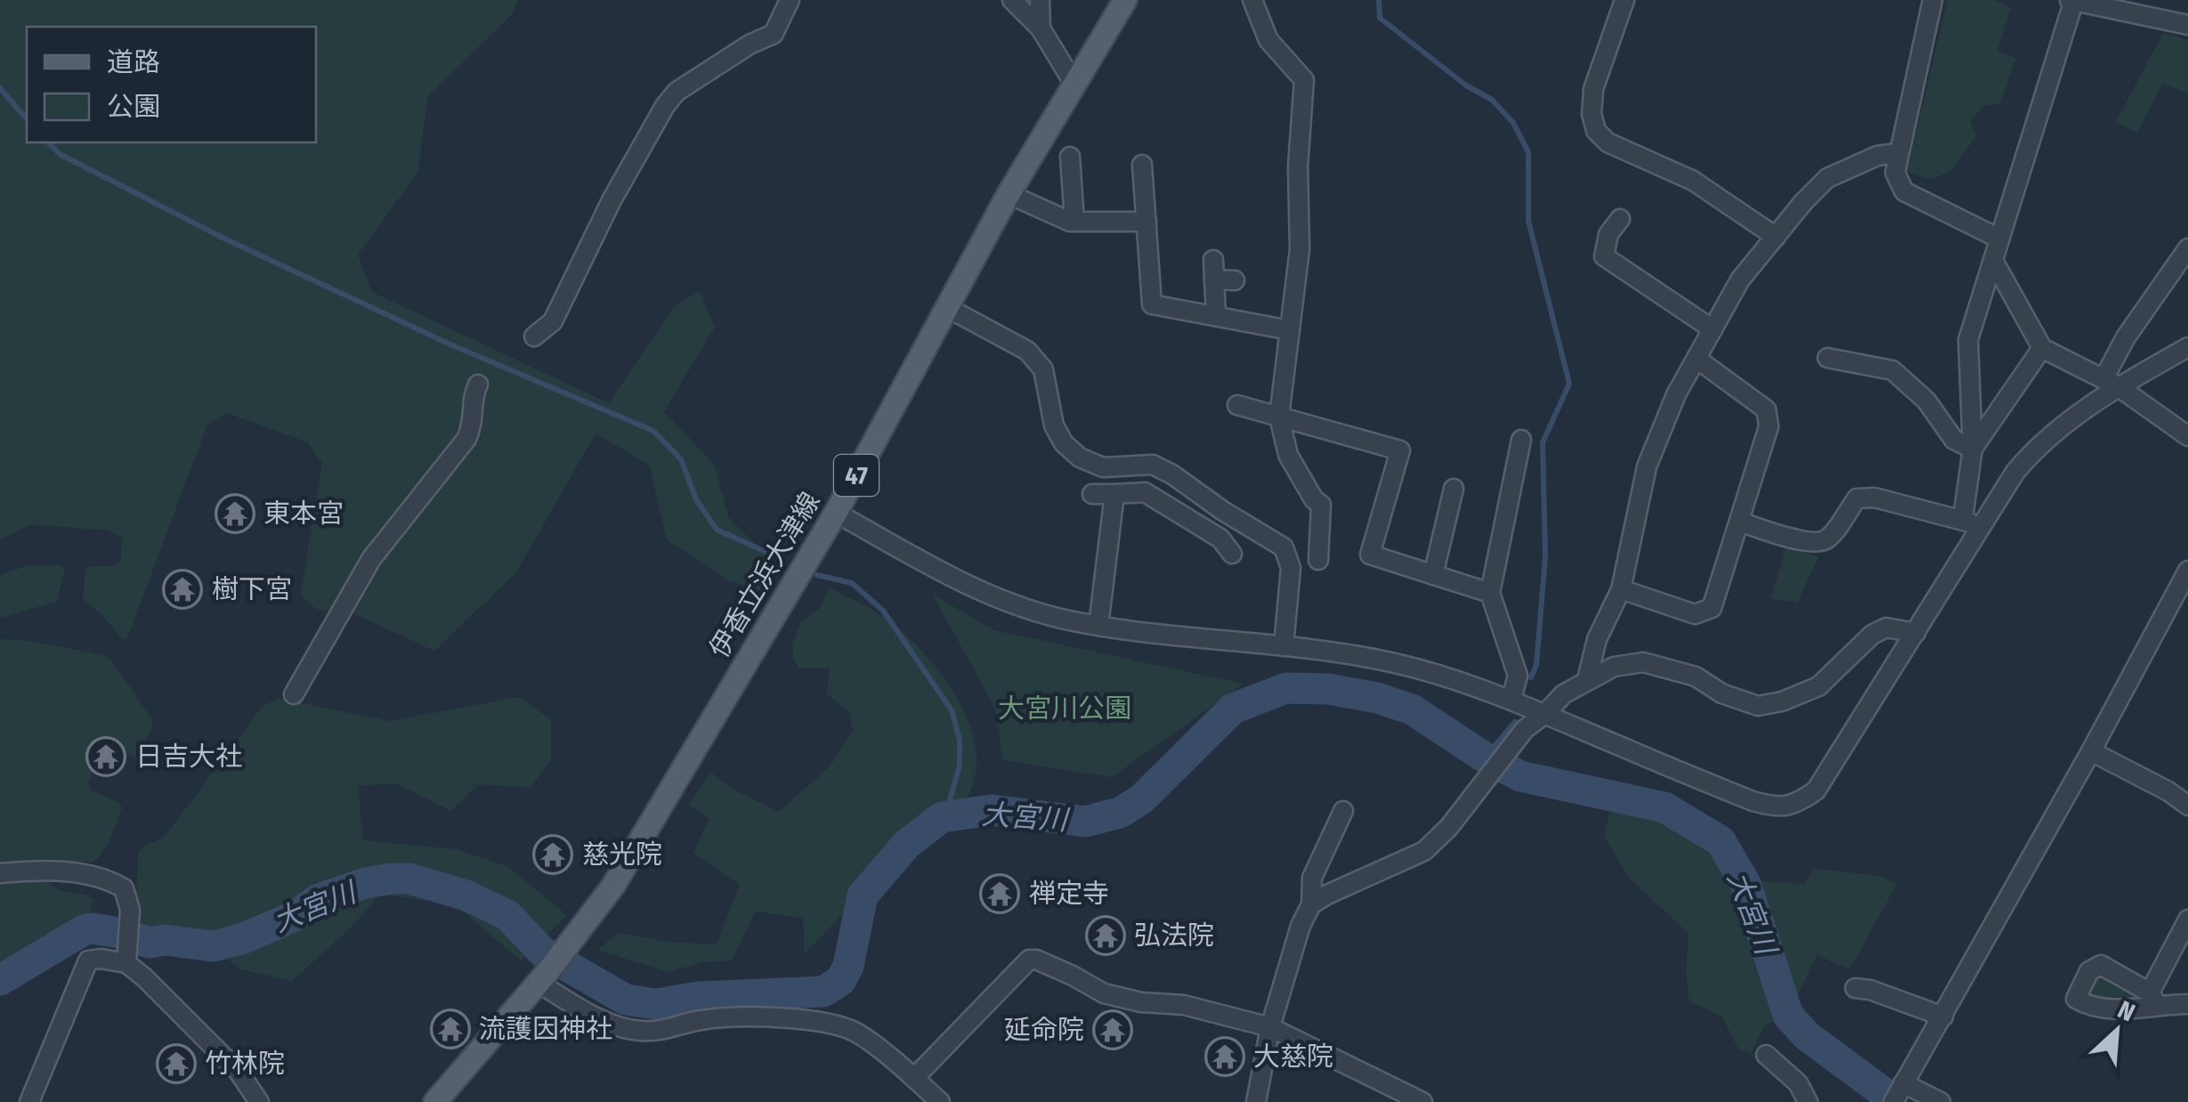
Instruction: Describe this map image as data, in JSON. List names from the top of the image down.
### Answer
{
  "streets": {
    "main road": ["47", "伊香立浜大津線"]
  },
  "water": ["大宮川"],
  "parks": ["大宮川公園"],
  "places": {
    "temple": [
      "東本宮",
      "樹下宮",
      "日吉大社",
      "慈光院",
      "禅定寺",
      "弘法院",
      "流護因神社",
      "延命院",
      "大慈院",
      "竹林院"
    ]
  },
  "legend": ["道路", "公園"],
  "north": "top right"
}
